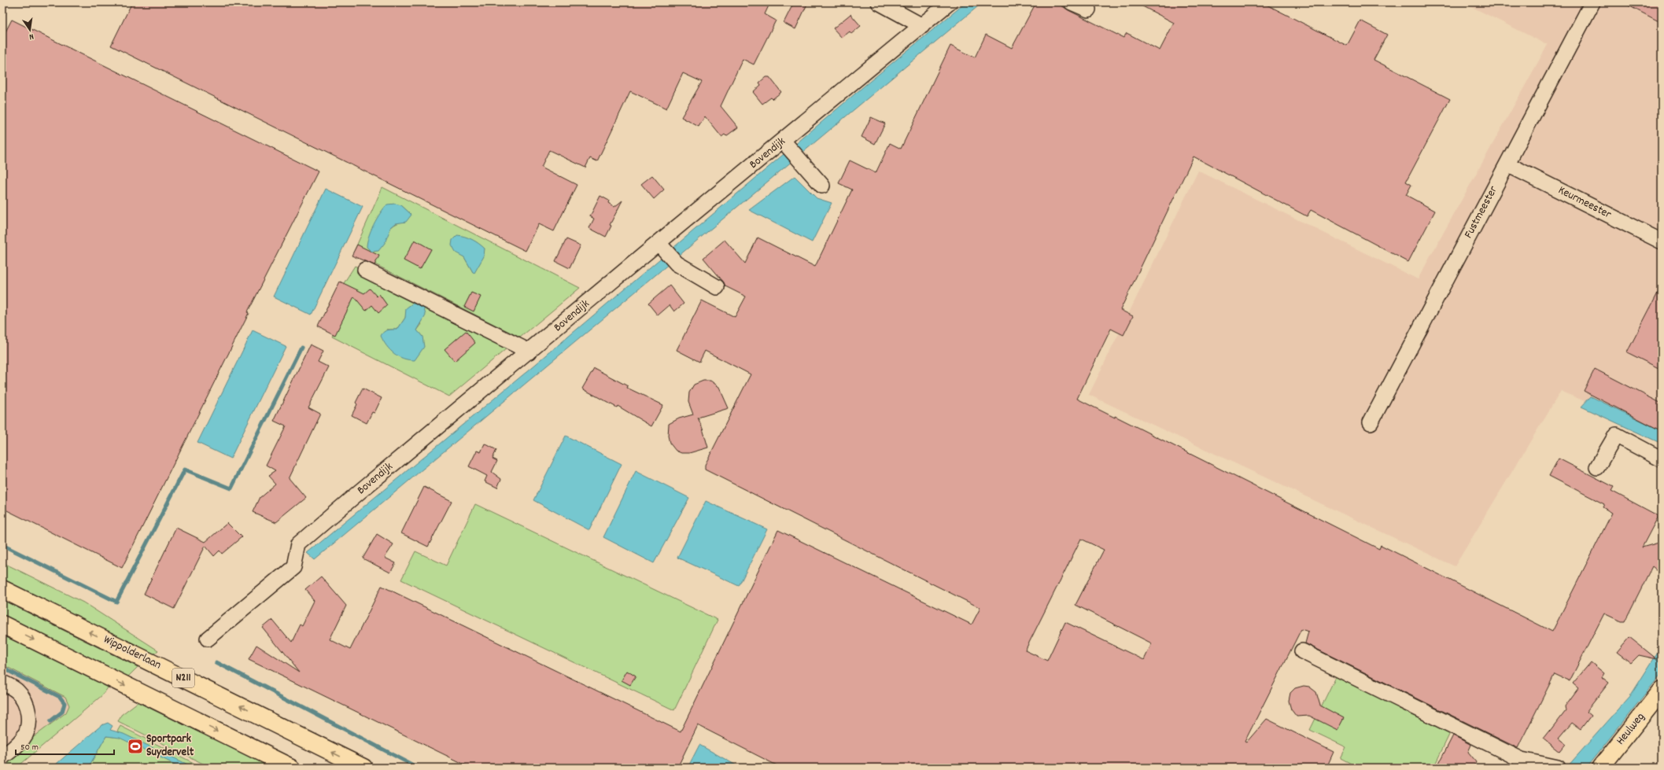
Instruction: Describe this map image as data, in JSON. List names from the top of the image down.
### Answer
{
  "streets": {
    "main road": ["Wippolderlaan", "N211", "Heulweg"],
    "street": ["Bovendijk", "Keurmeester", "Fustmeester"]
  },
  "crossings": [
    ["Keurmeester", "Fustmeester"]
  ],
  "places": {
    "sports": ["Sportpark Suydervelt"]
  },
  "scale_bar": "50 m",
  "north": "bottom"
}
